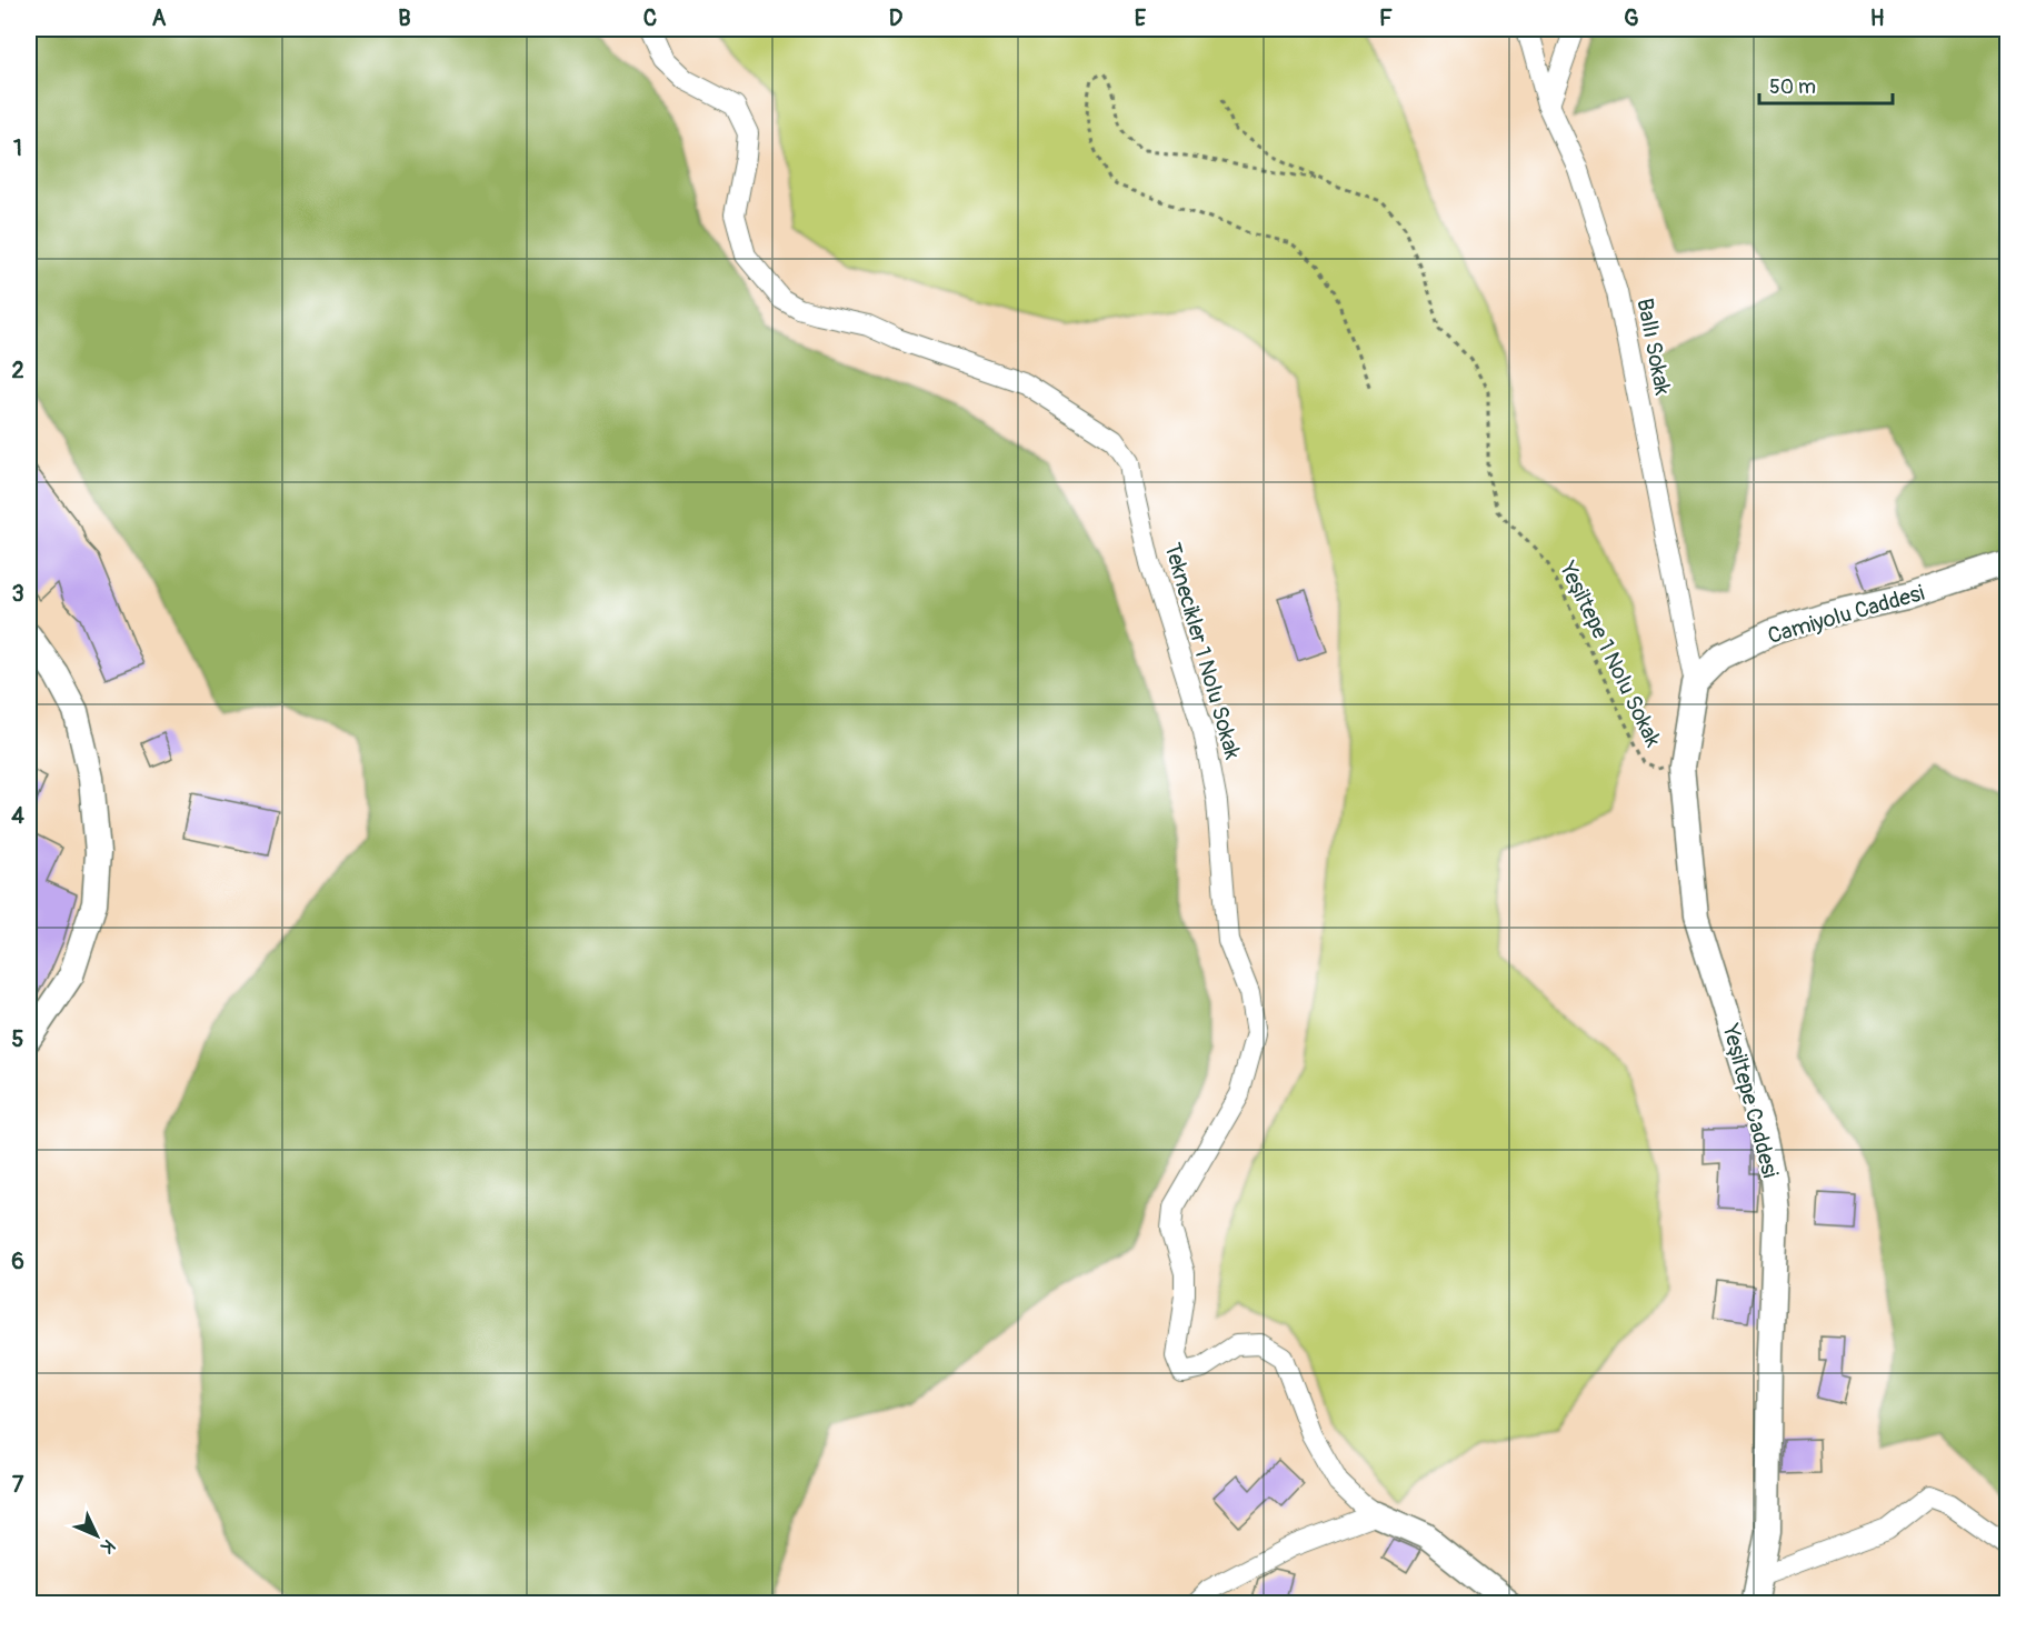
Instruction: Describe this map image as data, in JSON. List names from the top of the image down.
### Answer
{
  "streets": {
    "street": [
      "Ballı Sokak",
      "Camiyolu Caddesi",
      "Teknecikler 1 Nolu Sokak",
      "Yeşiltepe Caddesi"
    ],
    "path": ["Yeşiltepe 1 Nolu Sokak"]
  },
  "crossings": [
    ["Ballı Sokak", "Camiyolu Caddesi"],
    ["Ballı Sokak", "Yeşiltepe Caddesi"],
    ["Camiyolu Caddesi", "Yeşiltepe Caddesi"],
    ["Yeşiltepe 1 Nolu Sokak", "Yeşiltepe Caddesi"]
  ],
  "scale_bar": "50 m",
  "north": "bottom right",
  "grid": {
    "columns": [
      "A",
      "B",
      "C",
      "D",
      "E",
      "F",
      "G",
      "H"
    ],
    "rows": [
      "1",
      "2",
      "3",
      "4",
      "5",
      "6",
      "7"
    ]
  }
}
